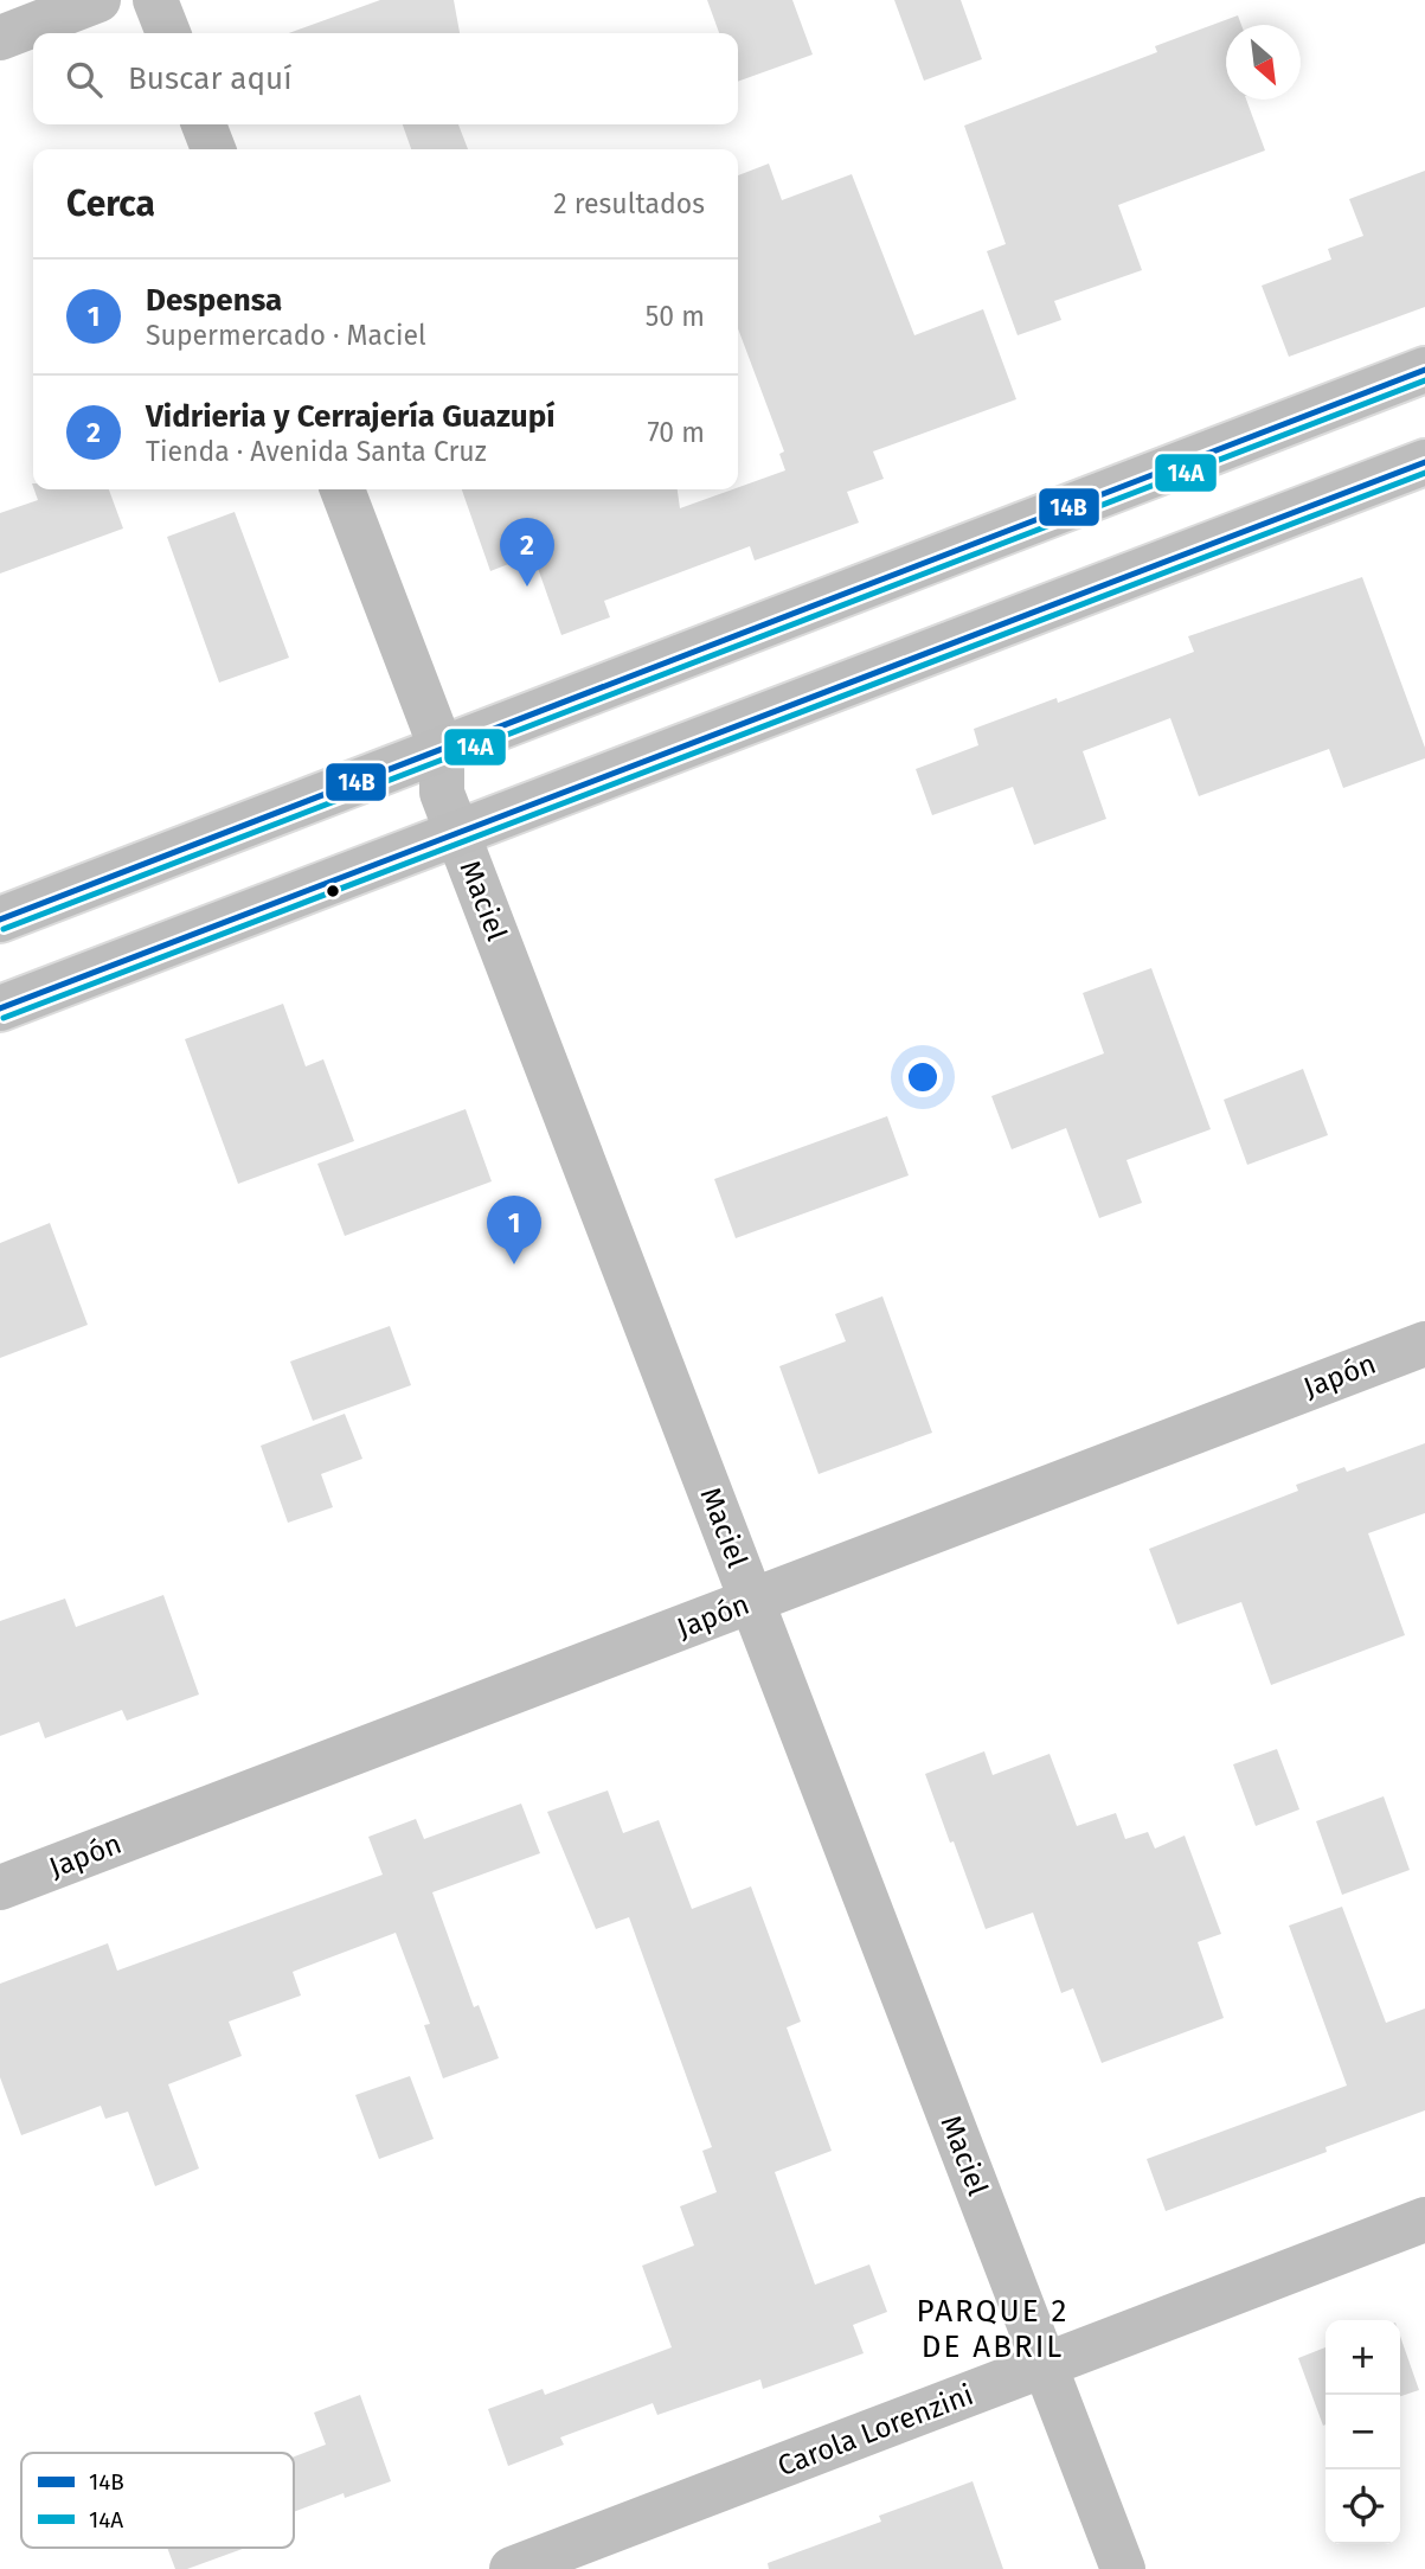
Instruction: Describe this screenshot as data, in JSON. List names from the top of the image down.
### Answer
{
  "streets": {
    "street": ["Maciel", "Japón", "Carola Lorenzini"]
  },
  "crossings": [
    ["Maciel", "Japón"],
    ["Maciel", "Carola Lorenzini"]
  ],
  "districts": ["PARQUE 2 DE ABRIL"],
  "lines": ["transit line 14B", "transit line 14A"],
  "legend": ["14B", "14A"],
  "north": "bottom right",
  "page": {
    "search": "Buscar aquí",
    "heading": ["Cerca", "2 resultados"],
    "list": [
      {
        "mark": "1",
        "name": "Despensa",
        "note": "Supermercado · Maciel",
        "value": "50 m"
      },
      {
        "mark": "2",
        "name": "Vidrieria y Cerrajería Guazupí",
        "note": "Tienda · Avenida Santa Cruz",
        "value": "70 m"
      }
    ],
    "pins": ["2", "1"],
    "map_buttons": ["+", "−"]
  }
}
